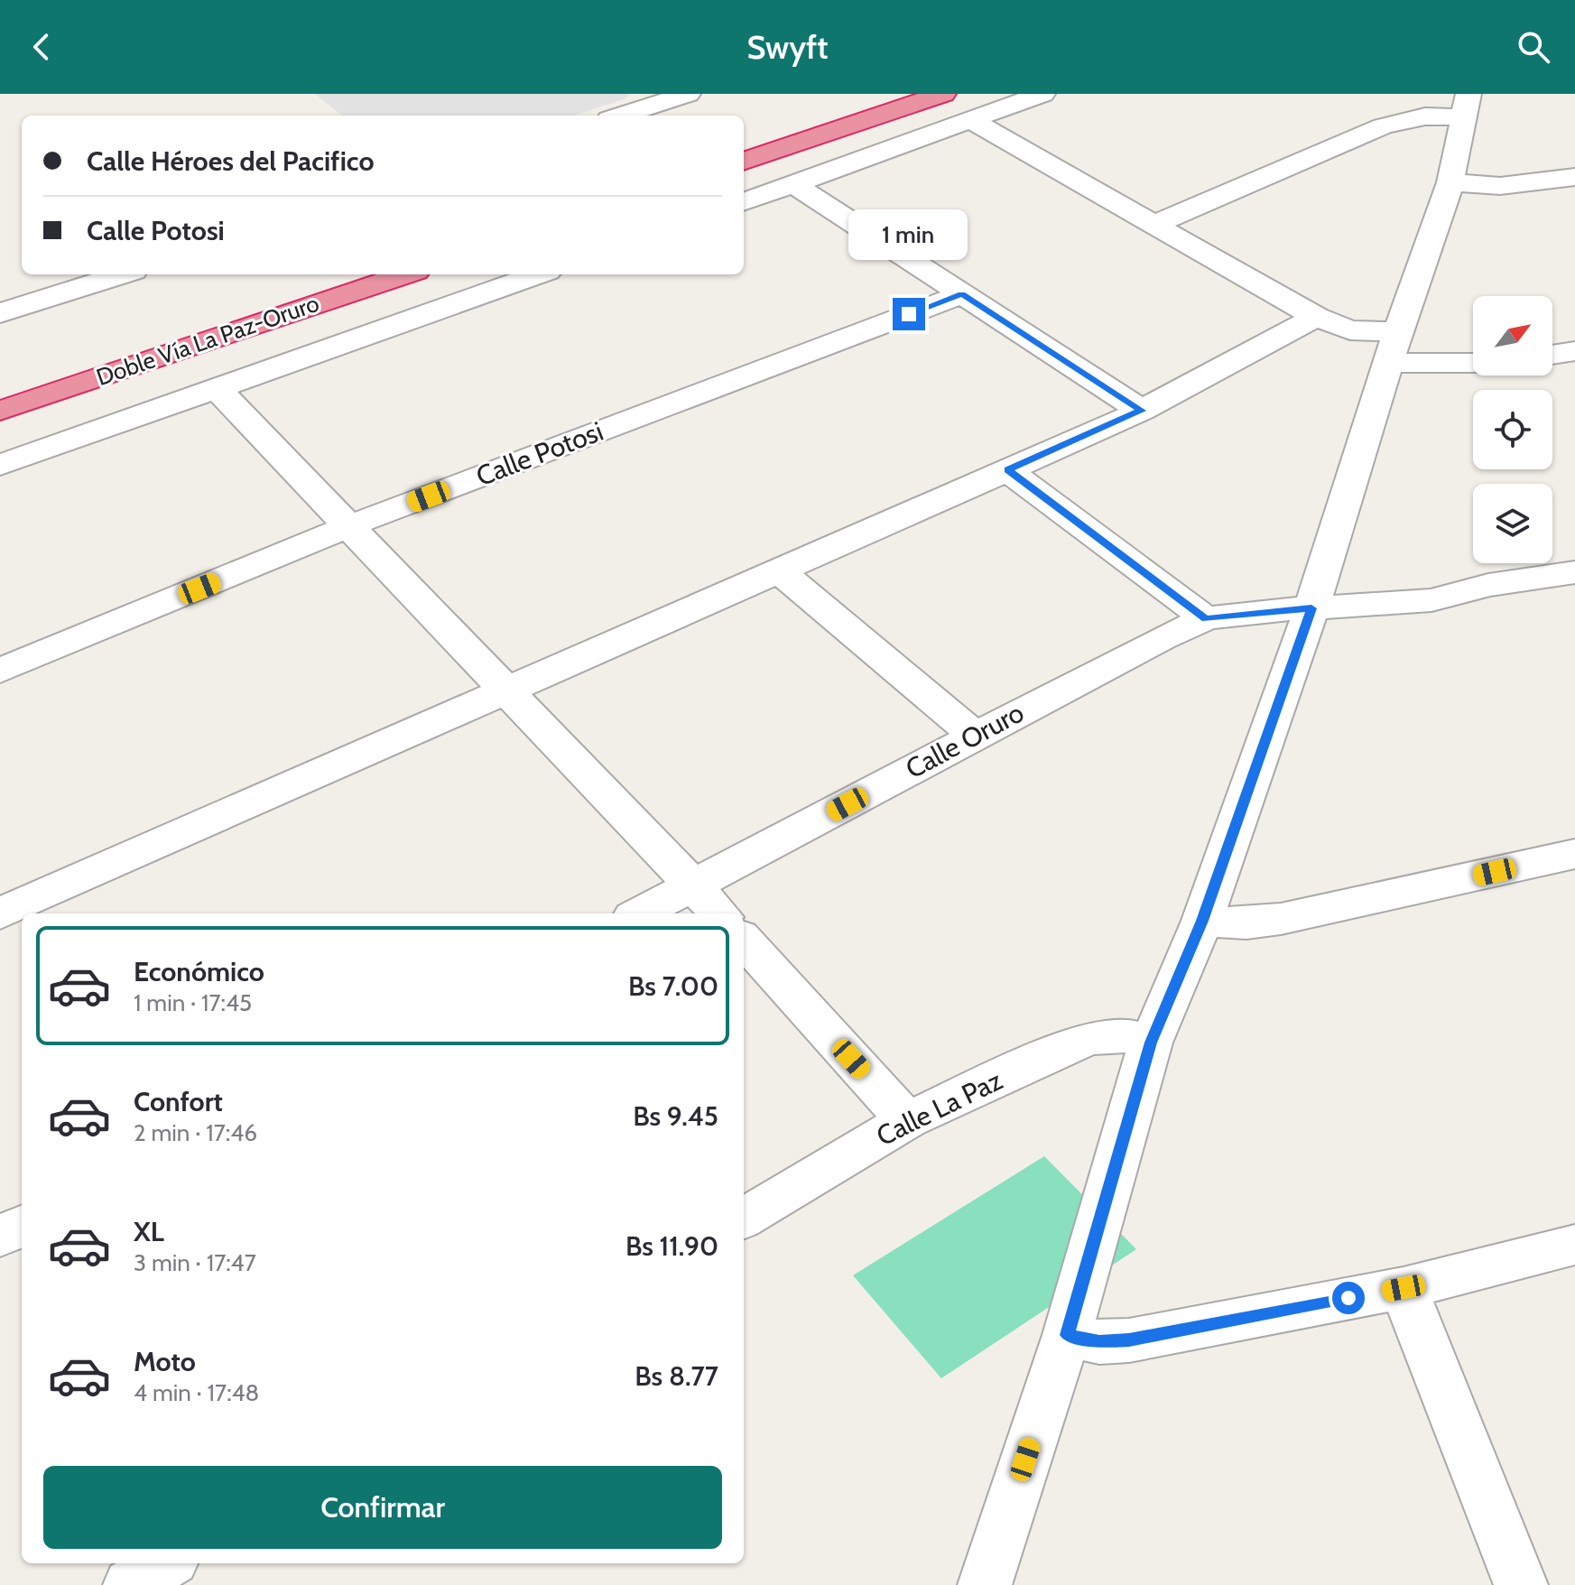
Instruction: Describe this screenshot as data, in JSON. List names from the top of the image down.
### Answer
{
  "streets": {
    "highway": ["Doble Vía La Paz-Oruro"],
    "street": ["Calle Potosi", "Calle Oruro", "Calle La Paz"]
  },
  "north": "top right",
  "page": {
    "header": "Swyft",
    "banner": ["Calle Héroes del Pacifico", "Calle Potosi"],
    "bubble": "1 min",
    "list": [
      {
        "name": "Económico",
        "note": "1 min · 17:45",
        "value": "Bs 7.00"
      },
      {
        "name": "Confort",
        "note": "2 min · 17:46",
        "value": "Bs 9.45"
      },
      {
        "name": "XL",
        "note": "3 min · 17:47",
        "value": "Bs 11.90"
      },
      {
        "name": "Moto",
        "note": "4 min · 17:48",
        "value": "Bs 8.77"
      }
    ],
    "buttons": "Confirmar"
  }
}
